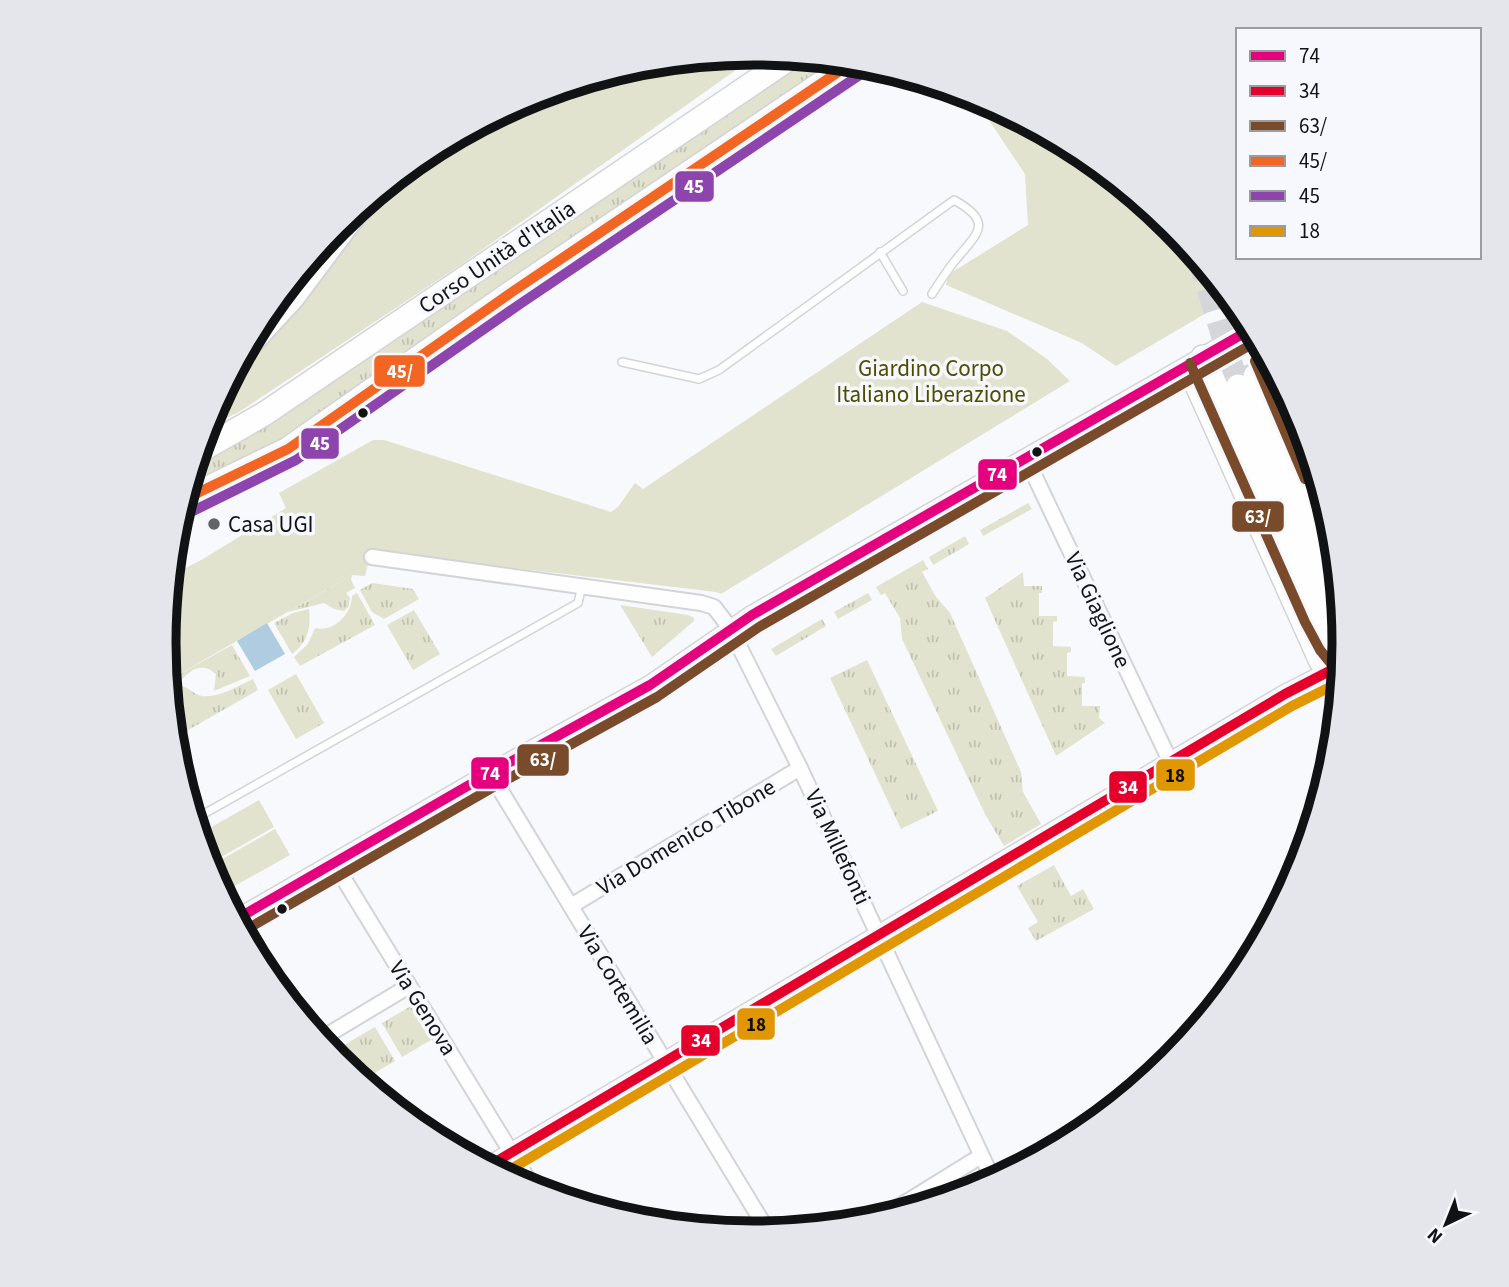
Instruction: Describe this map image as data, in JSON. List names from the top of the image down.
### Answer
{
  "streets": {
    "main road": ["Corso Unità d'Italia"],
    "street": [
      "Via Giaglione",
      "Via Domenico Tibone",
      "Via Millefonti",
      "Via Cortemilia",
      "Via Genova"
    ]
  },
  "crossings": [
    ["Via Domenico Tibone", "Via Millefonti"],
    ["Via Domenico Tibone", "Via Cortemilia"]
  ],
  "parks": ["Giardino Corpo Italiano Liberazione"],
  "places": ["Casa UGI"],
  "lines": [
    "transit line 45/",
    "transit line 45",
    "transit line 74",
    "transit line 63/",
    "transit line 34",
    "transit line 18"
  ],
  "legend": [
    "74",
    "34",
    "63/",
    "45/",
    "45",
    "18"
  ],
  "north": "bottom left"
}
